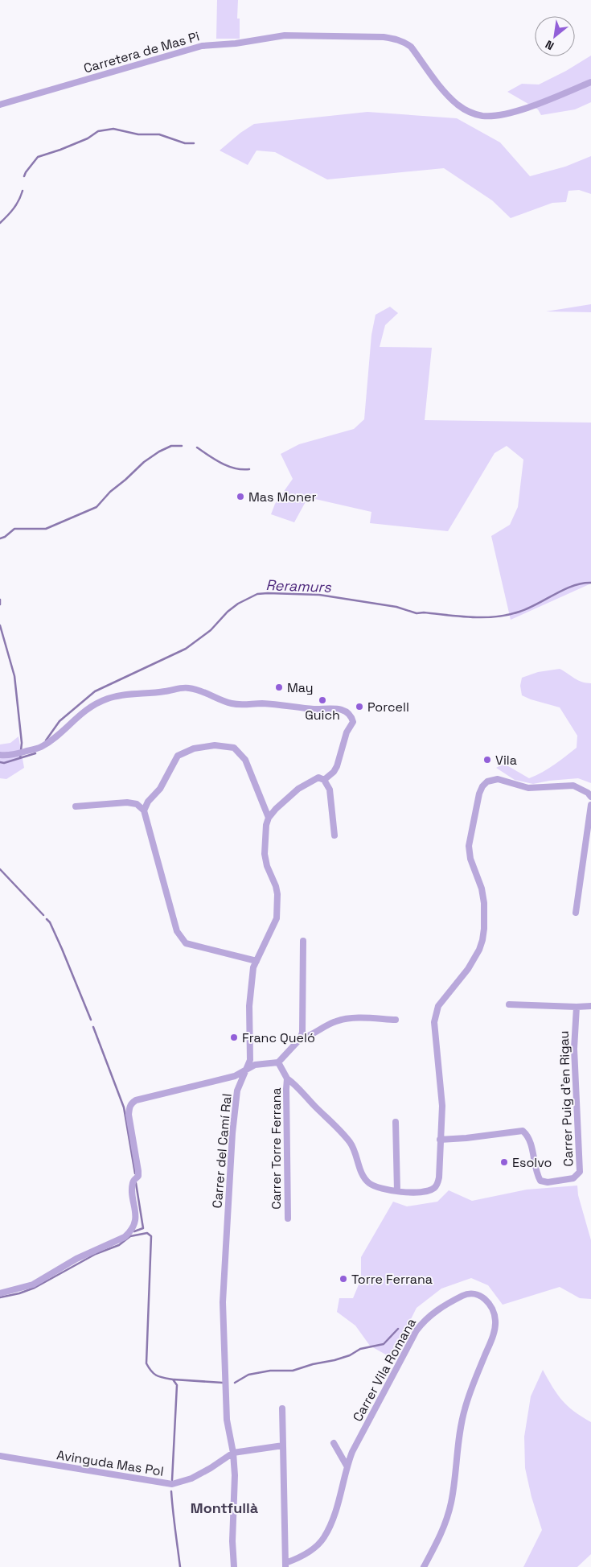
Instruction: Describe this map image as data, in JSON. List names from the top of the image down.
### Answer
{
  "streets": {
    "street": [
      "Carretera de Mas Pi",
      "Carrer Puig d'en Rigau",
      "Carrer Torre Ferrana",
      "Carrer del Camí Ral",
      "Carrer Vila Romana",
      "Avinguda Mas Pol"
    ]
  },
  "crossings": [
    ["Carrer Puig d'en Rigau", "Carrer Torre Ferrana"],
    ["Carrer del Camí Ral", "Avinguda Mas Pol"]
  ],
  "districts": ["Montfullà"],
  "water": ["Reramurs"],
  "places": [
    "Mas Moner",
    "May",
    "Guich",
    "Porcell",
    "Vila",
    "Franc Queló",
    "Esolvo",
    "Torre Ferrana"
  ],
  "north": "bottom left"
}
